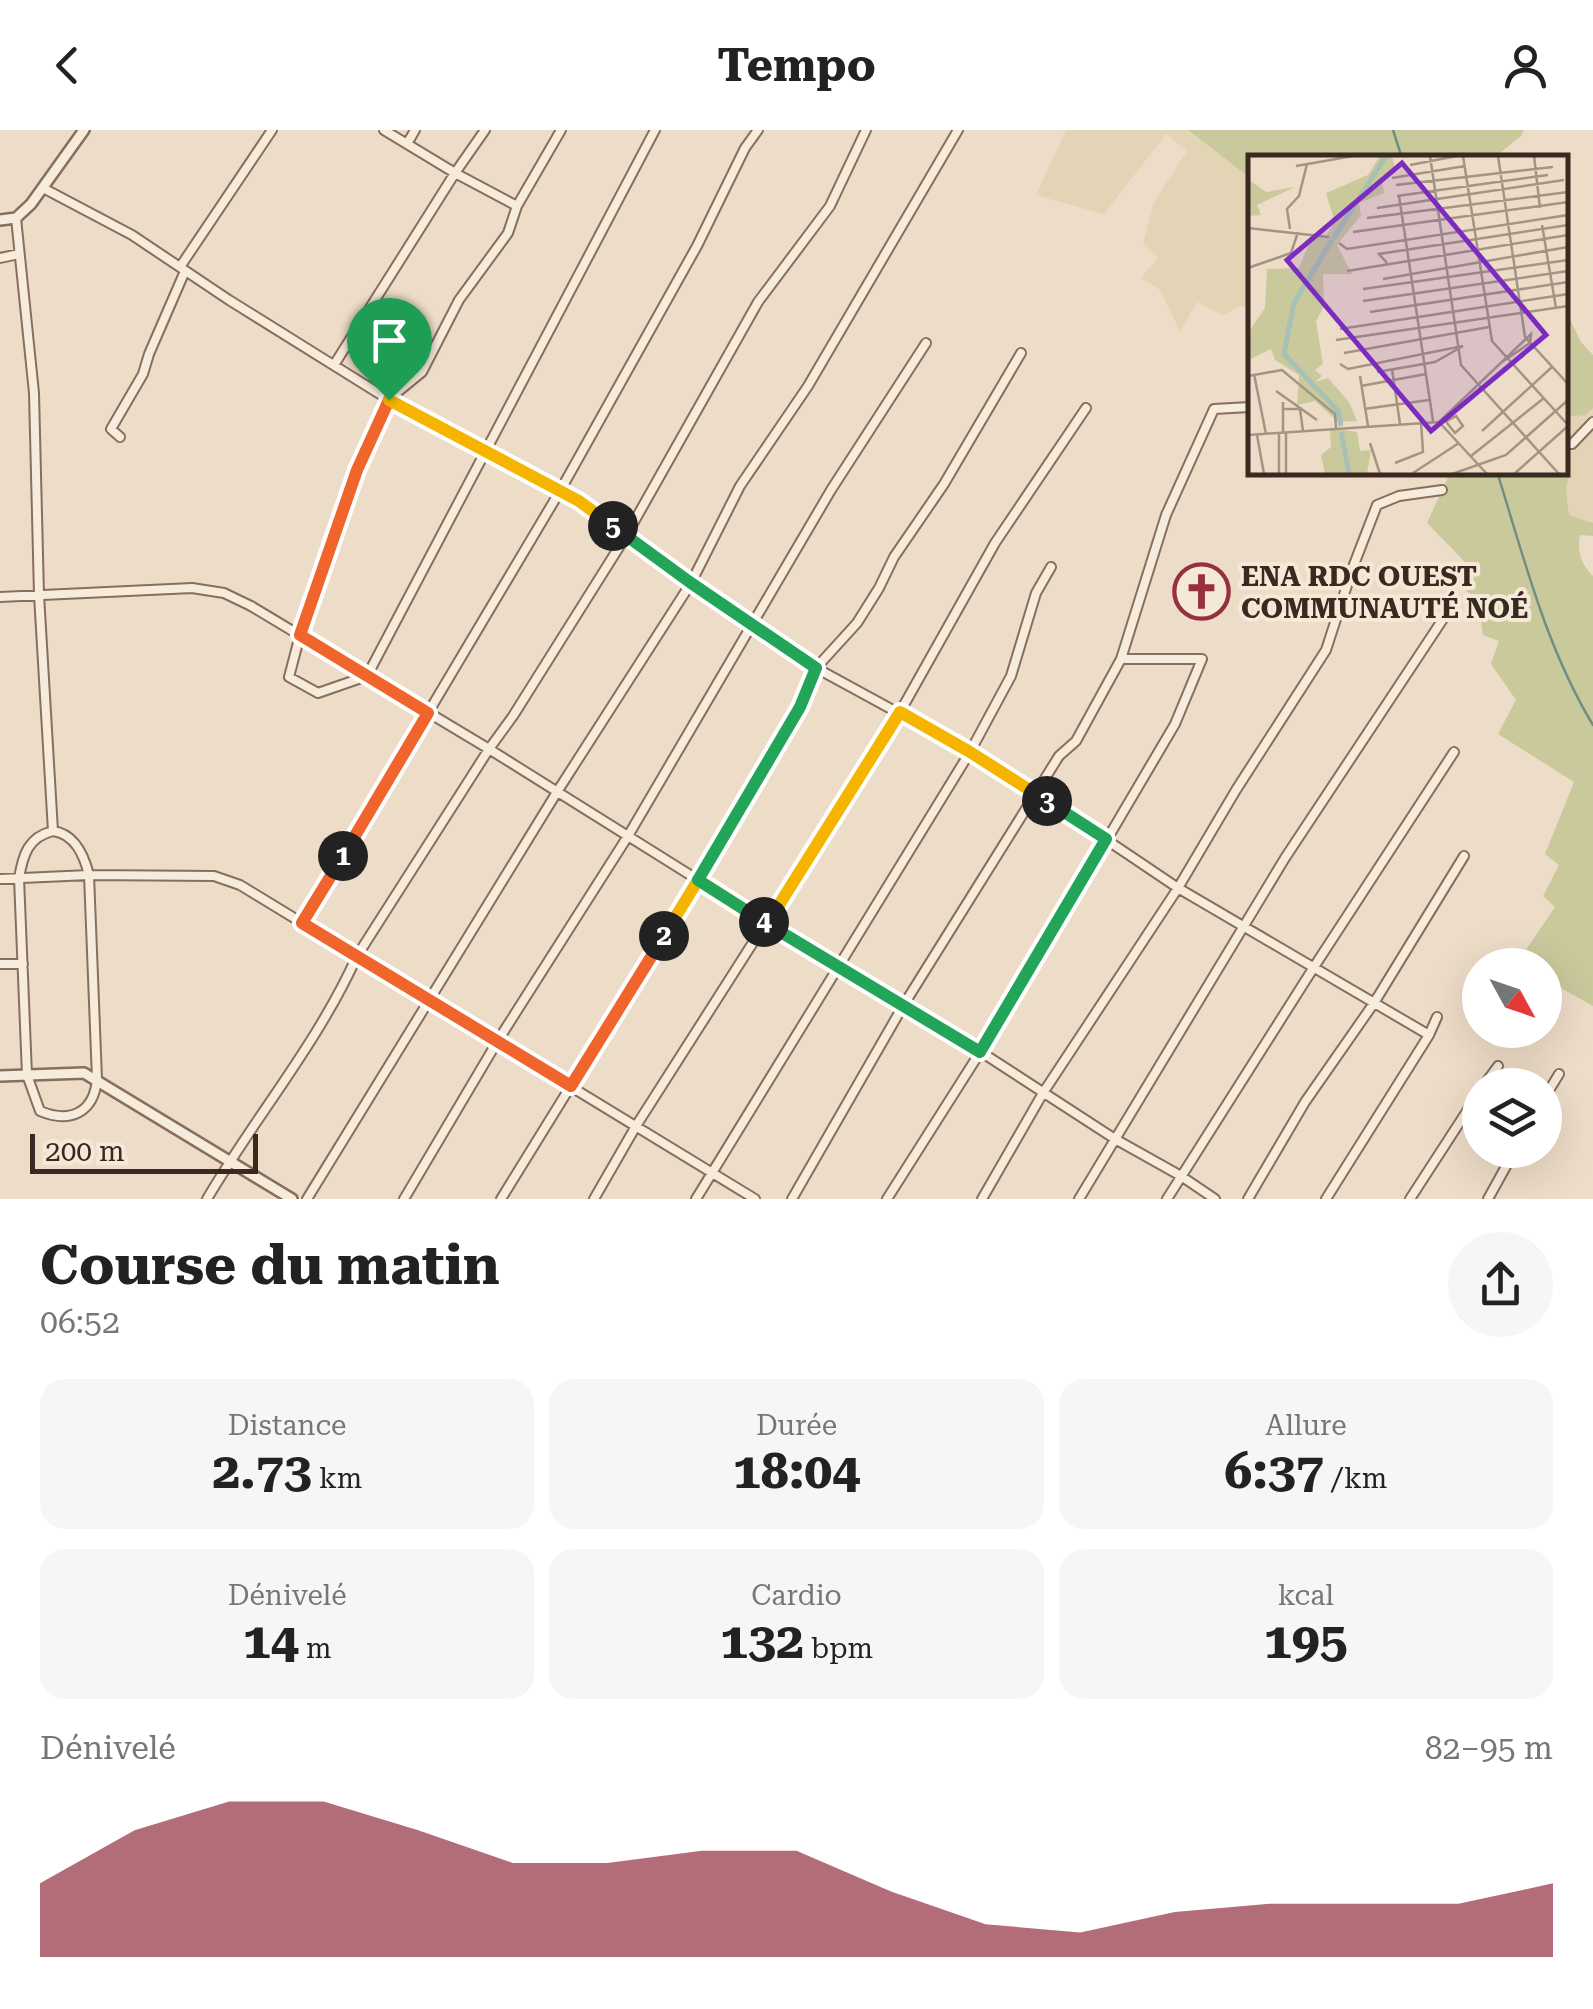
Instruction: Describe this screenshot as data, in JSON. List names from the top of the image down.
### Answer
{
  "places": {
    "church": ["ENA RDC OUEST COMMUNAUTÉ NOÉ"]
  },
  "scale_bar": "200 m",
  "north": "bottom right",
  "page": {
    "header": "Tempo",
    "pins": [
      "5",
      "3",
      "1",
      "4",
      "2"
    ],
    "scale": "200 m",
    "heading": ["Course du matin", "06:52"],
    "stats": [
      ["Distance", "2.73 km"],
      ["Durée", "18:04"],
      ["Allure", "6:37 /km"],
      ["Dénivelé", "14 m"],
      ["Cardio", "132 bpm"],
      ["kcal", "195"]
    ],
    "chart": ["Dénivelé", "82–95 m"]
  }
}
